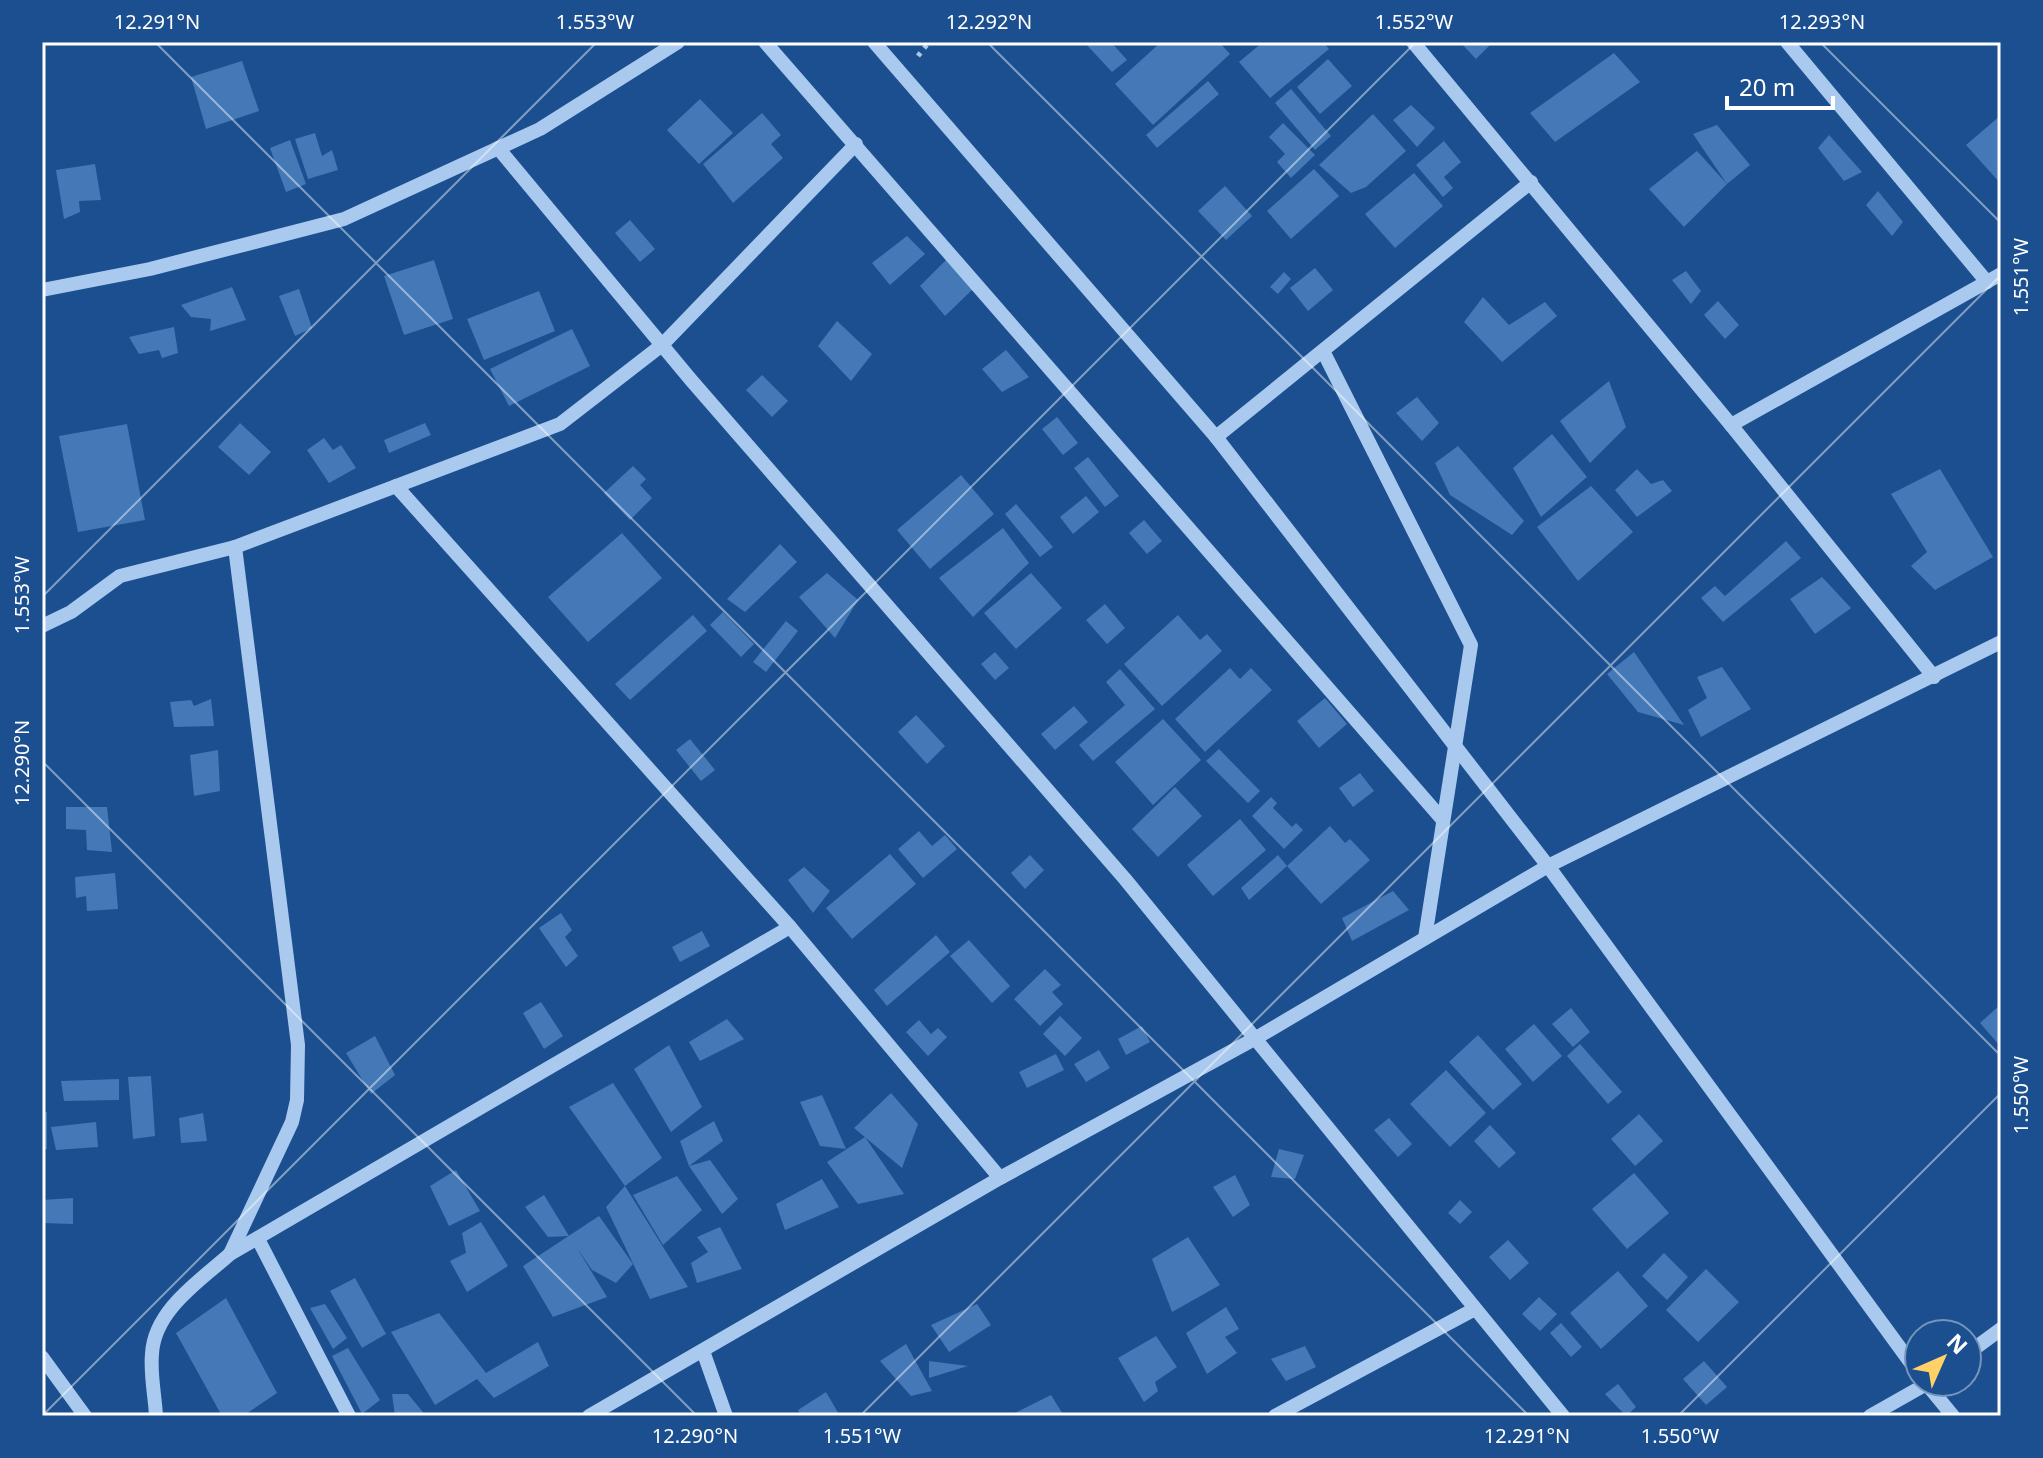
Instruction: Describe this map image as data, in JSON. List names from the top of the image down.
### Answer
{
  "scale_bar": "20 m",
  "north": "top right",
  "coordinates": [
    "12.291°N",
    "1.553°W",
    "12.292°N",
    "1.552°W",
    "12.293°N",
    "1.551°W",
    "12.290°N",
    "1.550°W"
  ]
}
